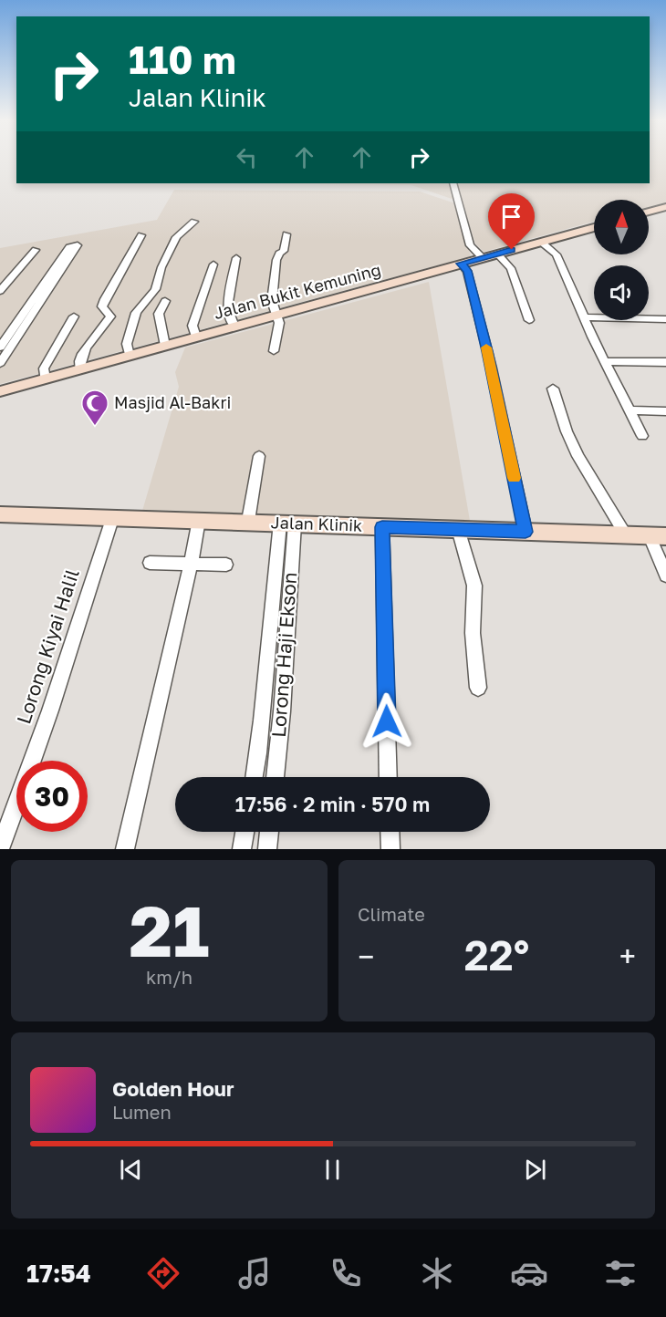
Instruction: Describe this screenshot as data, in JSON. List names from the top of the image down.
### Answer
{
  "streets": {
    "main road": ["Jalan Bukit Kemuning", "Jalan Klinik"],
    "street": ["Lorong Kiyai Halil", "Lorong Haji Ekson"]
  },
  "crossings": [
    ["Jalan Klinik", "Lorong Kiyai Halil"],
    ["Jalan Klinik", "Lorong Haji Ekson"]
  ],
  "places": {
    "mosque": ["Masjid Al-Bakri"]
  },
  "north": "top",
  "page": {
    "turn": ["110 m", "Jalan Klinik"],
    "limit": "30",
    "trip": "17:56 · 2 min · 570 m",
    "tile": [
      ["21", "km/h"],
      "Climate"
    ],
    "heat": ["−", "22°", "+"],
    "song": ["Golden Hour", "Lumen"],
    "tabs": "17:54"
  }
}
